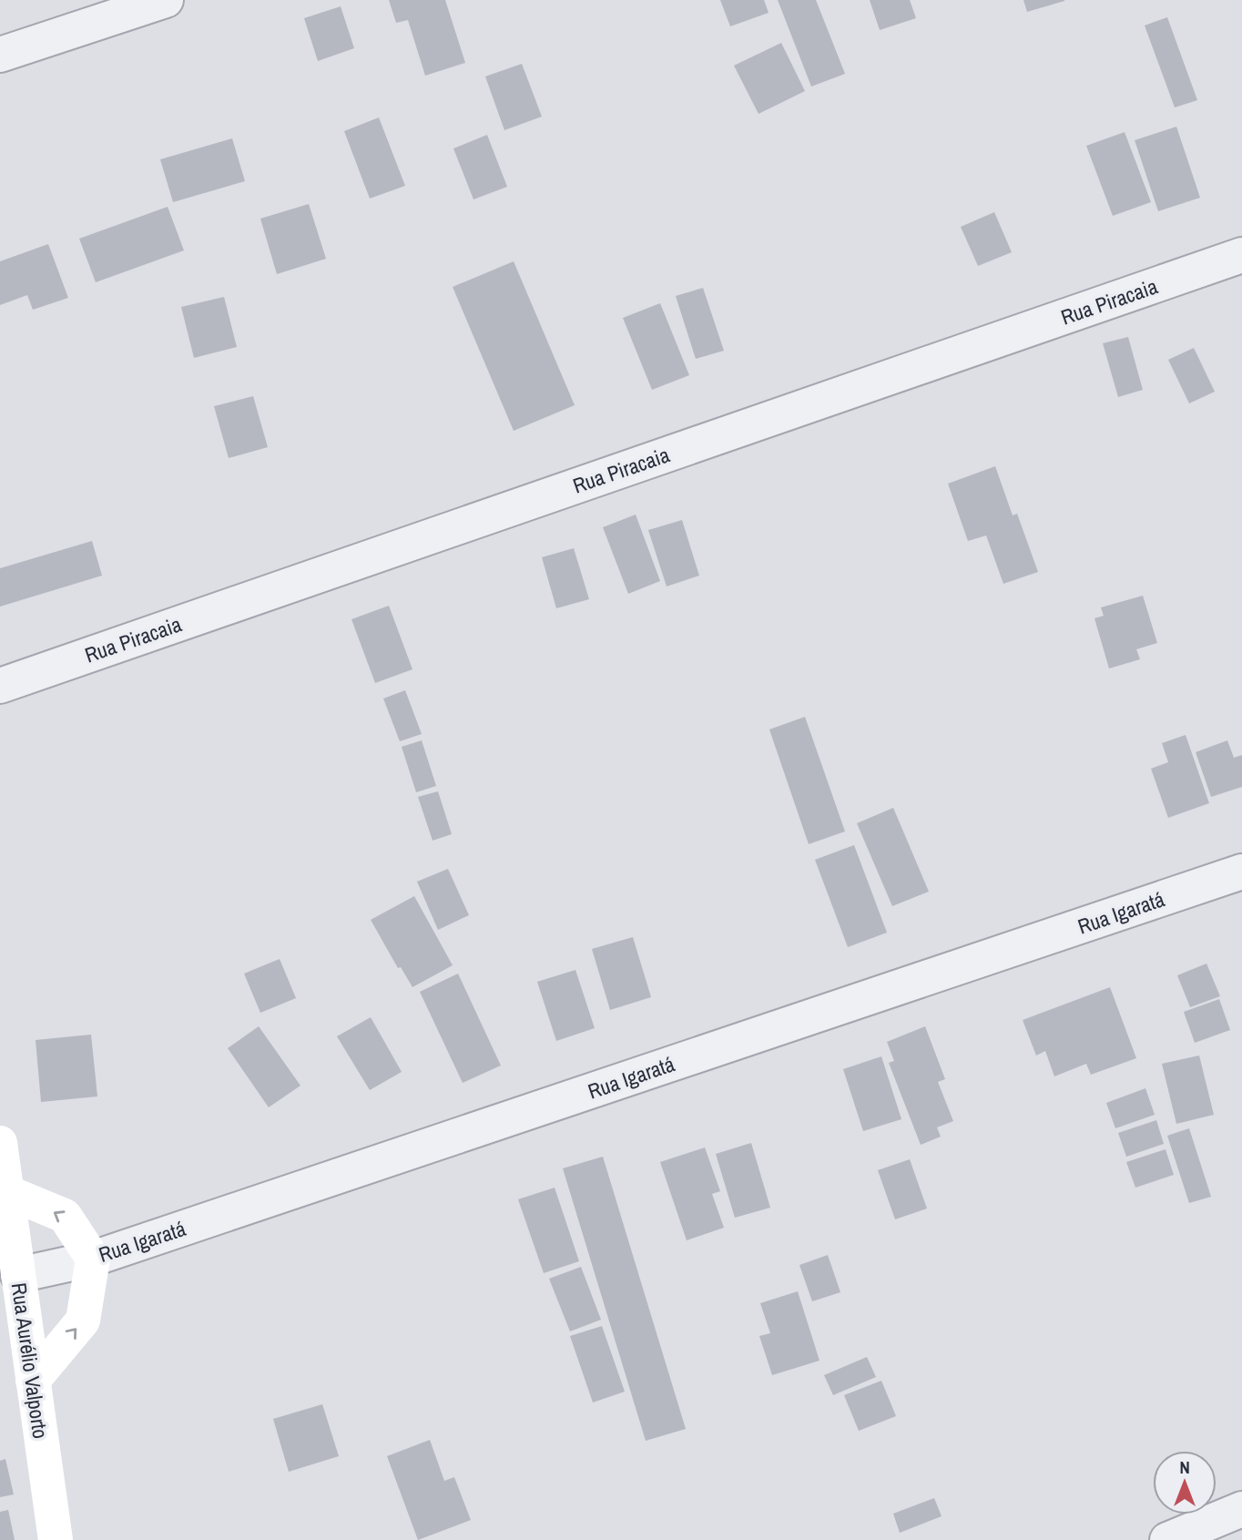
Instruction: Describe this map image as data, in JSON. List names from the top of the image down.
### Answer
{
  "streets": {
    "main road": ["Rua Aurélio Valporto"],
    "street": ["Rua Piracaia", "Rua Igaratá"]
  },
  "crossings": [
    ["Rua Igaratá", "Rua Aurélio Valporto"]
  ],
  "north": "top"
}
